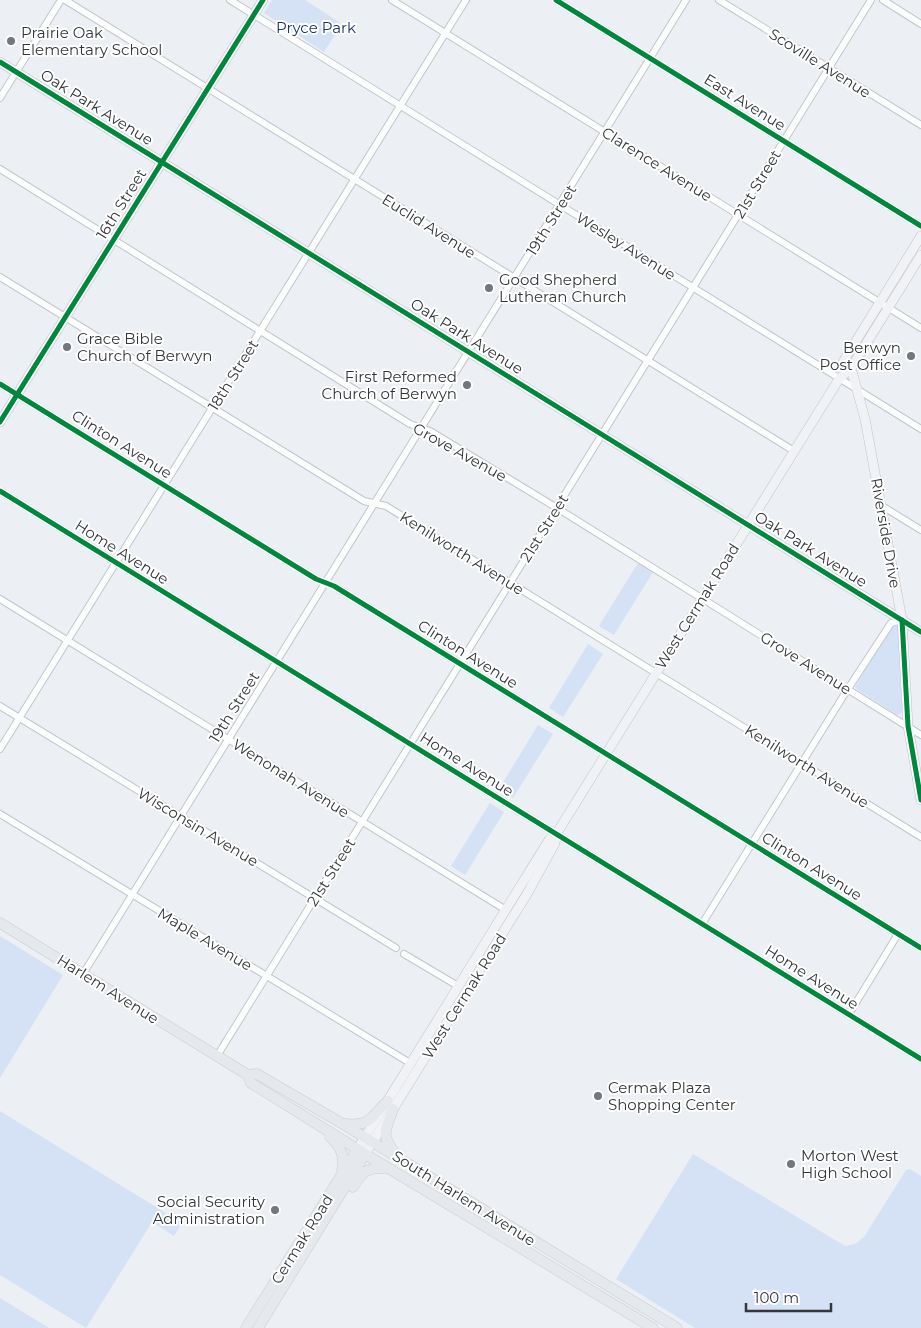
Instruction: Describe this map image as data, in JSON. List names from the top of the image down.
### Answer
{
  "streets": {
    "main road": ["Harlem Avenue", "South Harlem Avenue", "Cermak Road"],
    "street": [
      "Scoville Avenue",
      "East Avenue",
      "Oak Park Avenue",
      "Clarence Avenue",
      "21st Street",
      "16th Street",
      "19th Street",
      "Euclid Avenue",
      "Wesley Avenue",
      "18th Street",
      "Clinton Avenue",
      "Grove Avenue",
      "Riverside Drive",
      "Home Avenue",
      "Kenilworth Avenue",
      "West Cermak Road",
      "Wenonah Avenue",
      "Wisconsin Avenue",
      "Maple Avenue"
    ]
  },
  "crossings": [
    ["Scoville Avenue", "21st Street"],
    ["East Avenue", "21st Street"],
    ["East Avenue", "19th Street"],
    ["Oak Park Avenue", "21st Street"],
    ["Oak Park Avenue", "16th Street"],
    ["Oak Park Avenue", "19th Street"],
    ["Oak Park Avenue", "18th Street"],
    ["Oak Park Avenue", "Riverside Drive"],
    ["Oak Park Avenue", "West Cermak Road"],
    ["Clarence Avenue", "21st Street"],
    ["Clarence Avenue", "19th Street"],
    ["Clarence Avenue", "18th Street"],
    ["Clarence Avenue", "West Cermak Road"],
    ["21st Street", "Euclid Avenue"],
    ["21st Street", "Wesley Avenue"],
    ["21st Street", "Clinton Avenue"],
    ["21st Street", "Grove Avenue"],
    ["21st Street", "Home Avenue"],
    ["21st Street", "Kenilworth Avenue"],
    ["21st Street", "Wenonah Avenue"],
    ["21st Street", "Wisconsin Avenue"],
    ["21st Street", "Maple Avenue"],
    ["21st Street", "Harlem Avenue"],
    ["21st Street", "South Harlem Avenue"],
    ["16th Street", "Euclid Avenue"],
    ["16th Street", "Wesley Avenue"],
    ["16th Street", "Clinton Avenue"],
    ["16th Street", "Grove Avenue"],
    ["16th Street", "Kenilworth Avenue"],
    ["19th Street", "Euclid Avenue"],
    ["19th Street", "Wesley Avenue"],
    ["19th Street", "Clinton Avenue"],
    ["19th Street", "Grove Avenue"],
    ["19th Street", "Home Avenue"],
    ["19th Street", "Kenilworth Avenue"],
    ["19th Street", "Wenonah Avenue"],
    ["19th Street", "Wisconsin Avenue"],
    ["19th Street", "Maple Avenue"],
    ["19th Street", "Harlem Avenue"],
    ["Euclid Avenue", "18th Street"],
    ["Euclid Avenue", "West Cermak Road"],
    ["Wesley Avenue", "18th Street"],
    ["Wesley Avenue", "Riverside Drive"],
    ["Wesley Avenue", "West Cermak Road"],
    ["18th Street", "Clinton Avenue"],
    ["18th Street", "Grove Avenue"],
    ["18th Street", "Home Avenue"],
    ["18th Street", "Kenilworth Avenue"],
    ["18th Street", "Wenonah Avenue"],
    ["18th Street", "Wisconsin Avenue"],
    ["Clinton Avenue", "West Cermak Road"],
    ["Grove Avenue", "Riverside Drive"],
    ["Grove Avenue", "West Cermak Road"],
    ["Riverside Drive", "West Cermak Road"],
    ["Home Avenue", "West Cermak Road"],
    ["Kenilworth Avenue", "West Cermak Road"],
    ["West Cermak Road", "Wenonah Avenue"],
    ["West Cermak Road", "Maple Avenue"],
    ["West Cermak Road", "South Harlem Avenue"],
    ["West Cermak Road", "Cermak Road"],
    ["Harlem Avenue", "South Harlem Avenue"],
    ["South Harlem Avenue", "Cermak Road"]
  ],
  "parks": ["Pryce Park"],
  "places": [
    "Prairie Oak Elementary School",
    "Good Shepherd Lutheran Church",
    "Grace Bible Church of Berwyn",
    "Berwyn Post Office",
    "First Reformed Church of Berwyn",
    "Cermak Plaza Shopping Center",
    "Morton West High School",
    "Social Security Administration"
  ],
  "scale_bar": "100 m"
}
